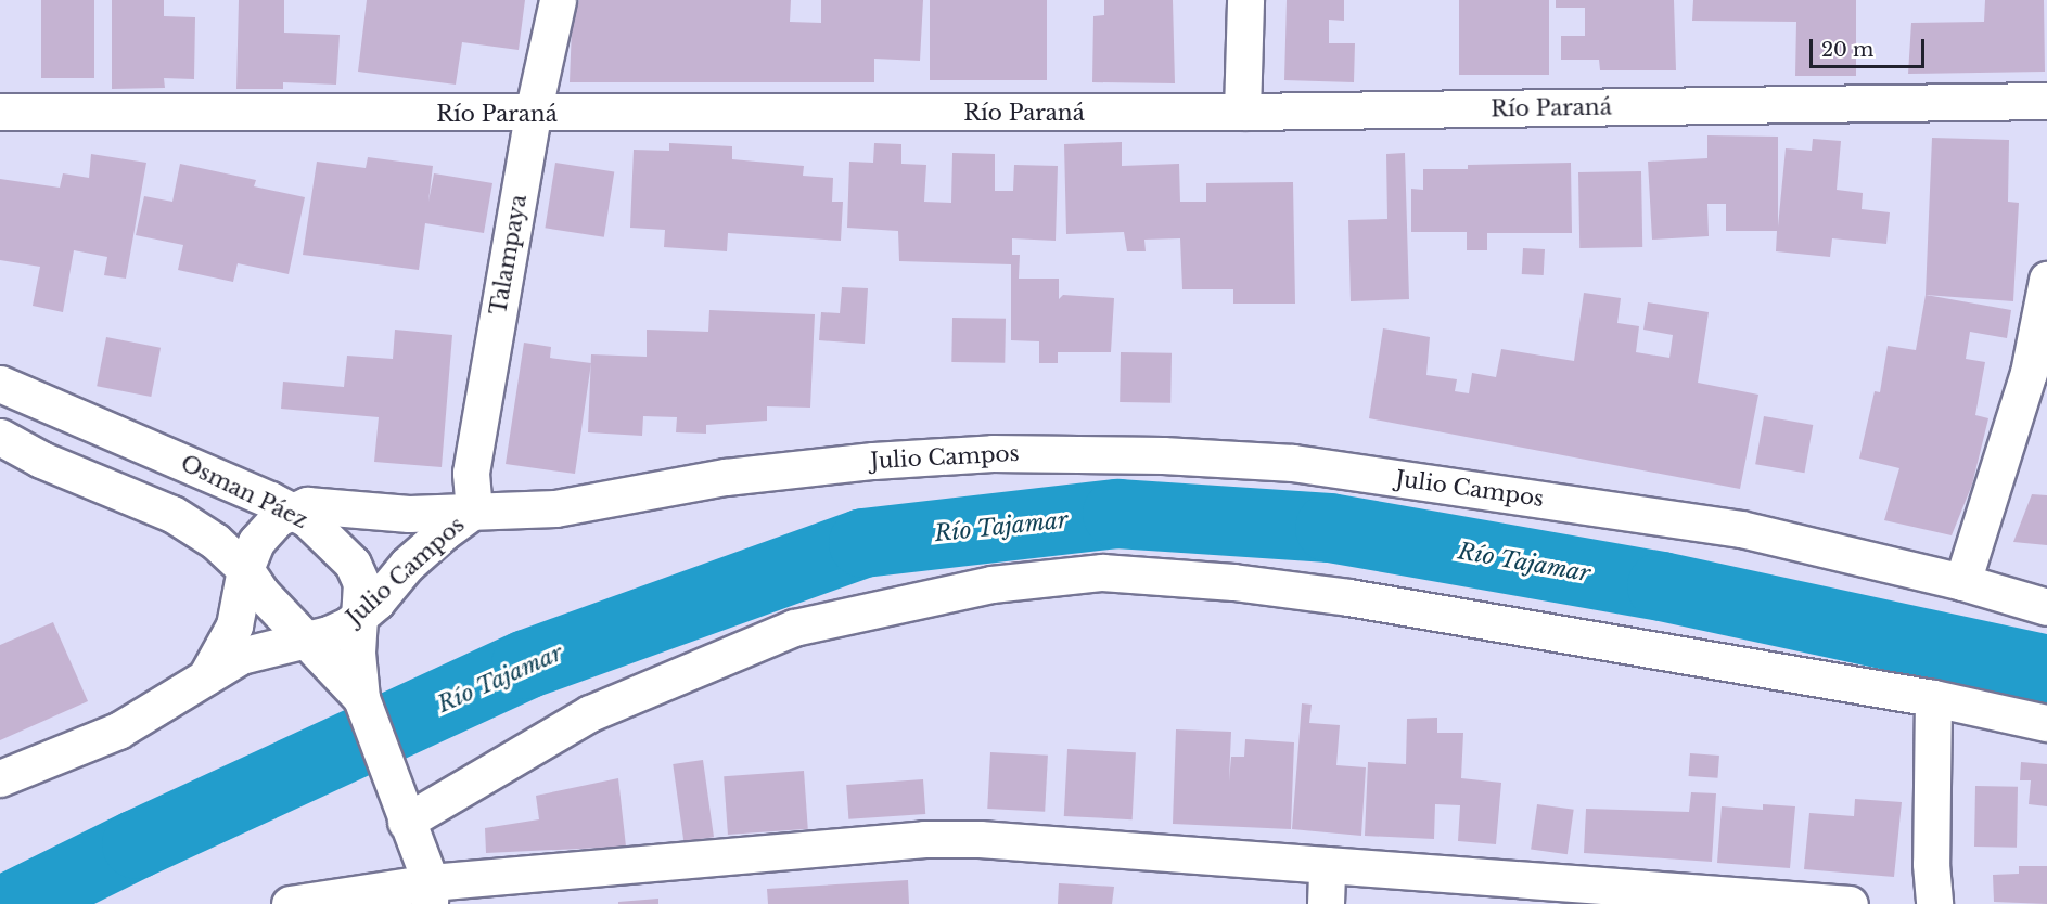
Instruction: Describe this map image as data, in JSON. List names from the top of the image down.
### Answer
{
  "streets": {
    "street": [
      "Río Paraná",
      "Talampaya",
      "Julio Campos",
      "Osman Páez"
    ]
  },
  "crossings": [
    ["Río Paraná", "Talampaya"],
    ["Talampaya", "Julio Campos"],
    ["Julio Campos", "Osman Páez"]
  ],
  "water": ["Río Tajamar"],
  "scale_bar": "20 m"
}
